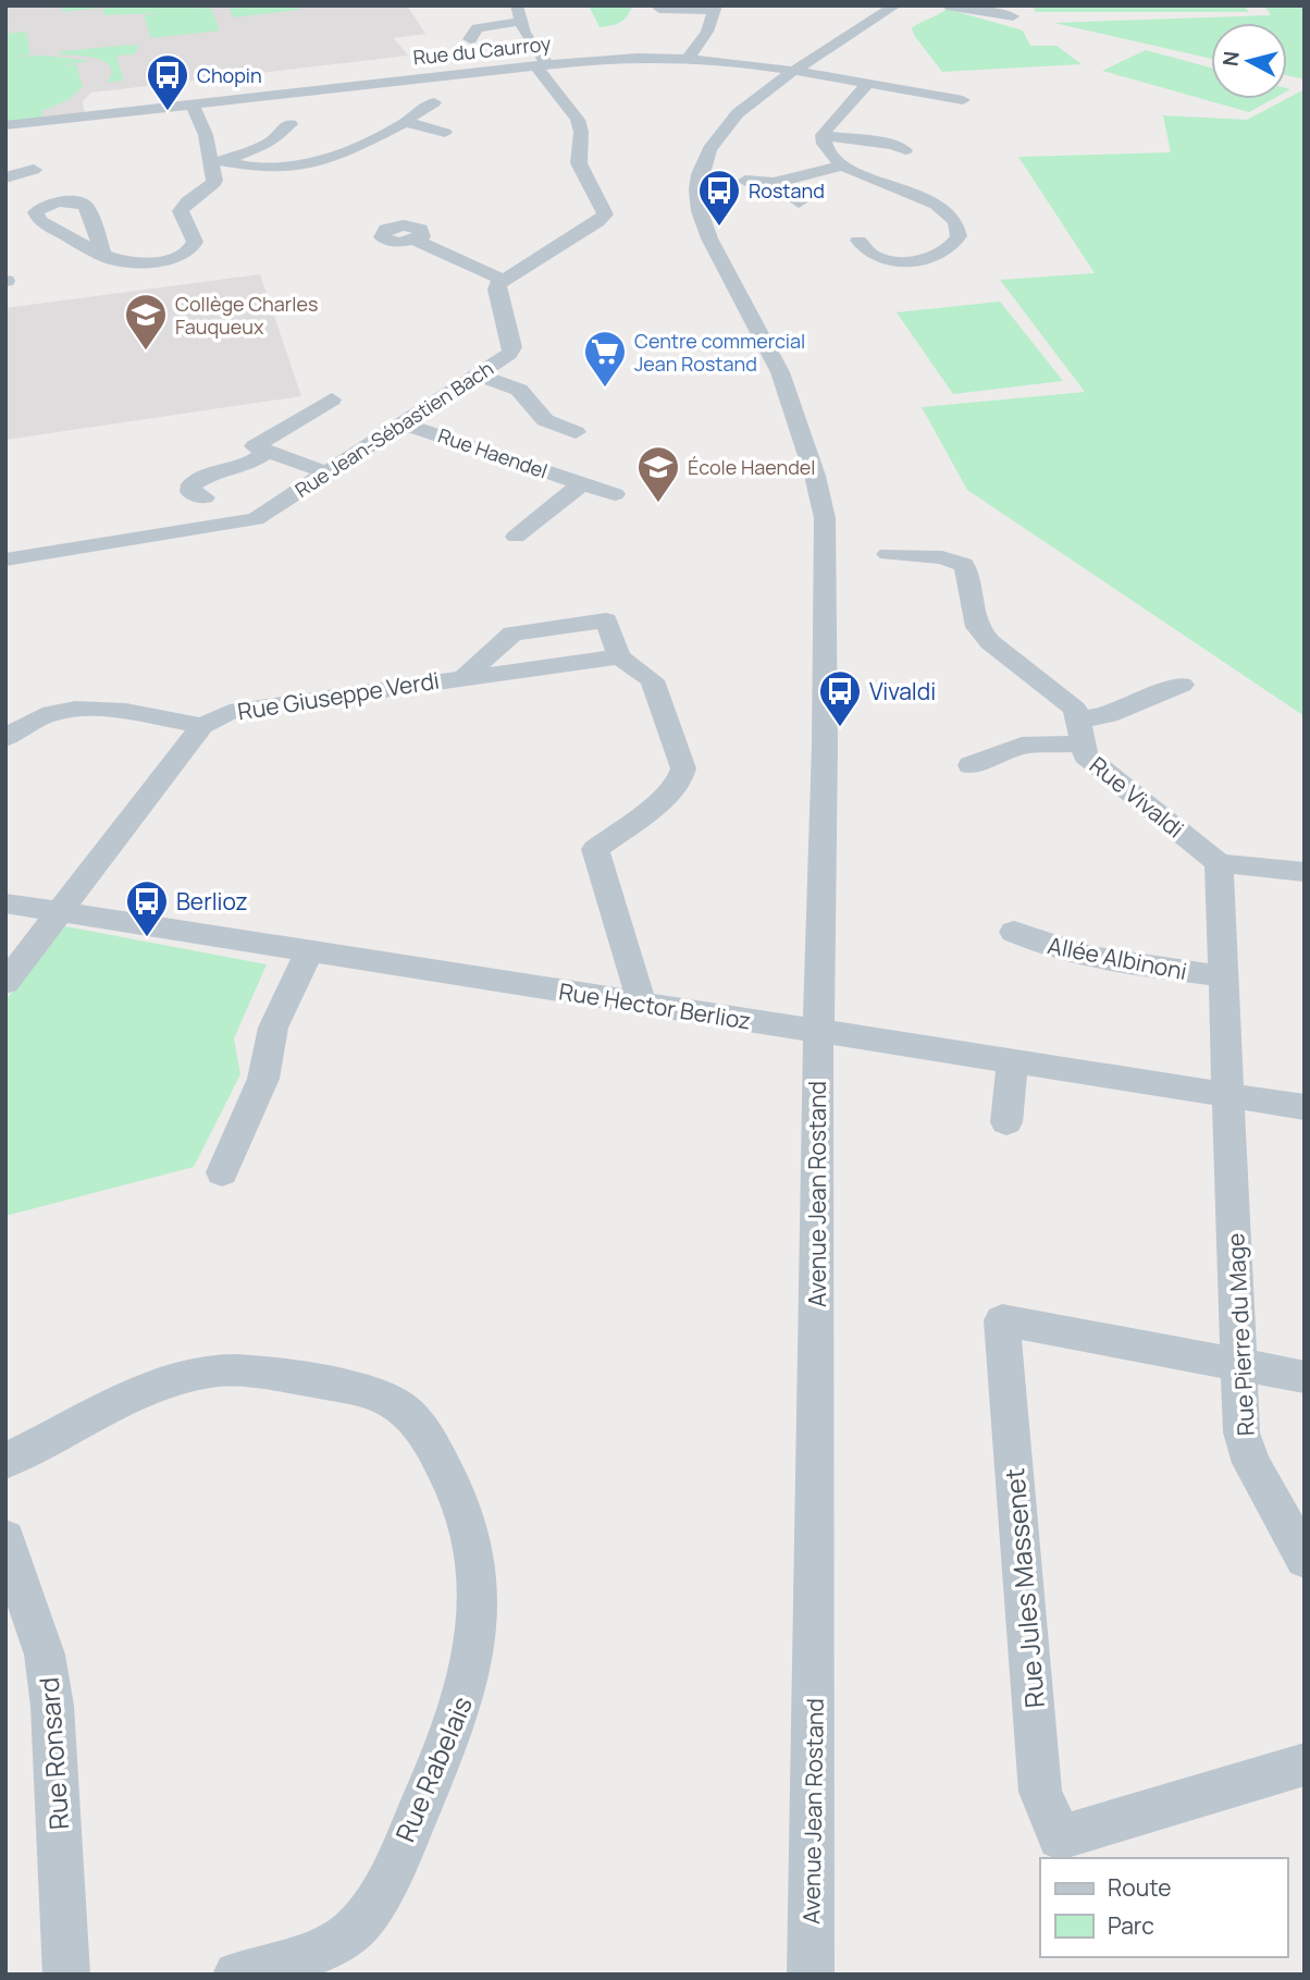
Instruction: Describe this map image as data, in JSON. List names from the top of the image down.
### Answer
{
  "streets": {
    "street": [
      "Rue du Caurroy",
      "Rue Jean-Sébastien Bach",
      "Rue Haendel",
      "Rue Giuseppe Verdi",
      "Rue Vivaldi",
      "Allée Albinoni",
      "Rue Hector Berlioz",
      "Avenue Jean Rostand",
      "Rue Pierre du Mage",
      "Rue Jules Massenet",
      "Rue Ronsard",
      "Rue Rabelais"
    ]
  },
  "crossings": [
    ["Rue du Caurroy", "Avenue Jean Rostand"],
    ["Rue Jean-Sébastien Bach", "Rue Haendel"],
    ["Rue Giuseppe Verdi", "Rue Hector Berlioz"],
    ["Rue Hector Berlioz", "Avenue Jean Rostand"],
    ["Rue Hector Berlioz", "Rue Pierre du Mage"],
    ["Rue Pierre du Mage", "Rue Jules Massenet"]
  ],
  "places": {
    "bus stop": [
      "Chopin",
      "Rostand",
      "Vivaldi",
      "Berlioz"
    ],
    "school or university": ["Collège Charles Fauqueux", "École Haendel"],
    "supermarket": ["Centre commercial Jean Rostand"]
  },
  "legend": ["Route", "Parc"],
  "north": "left"
}
